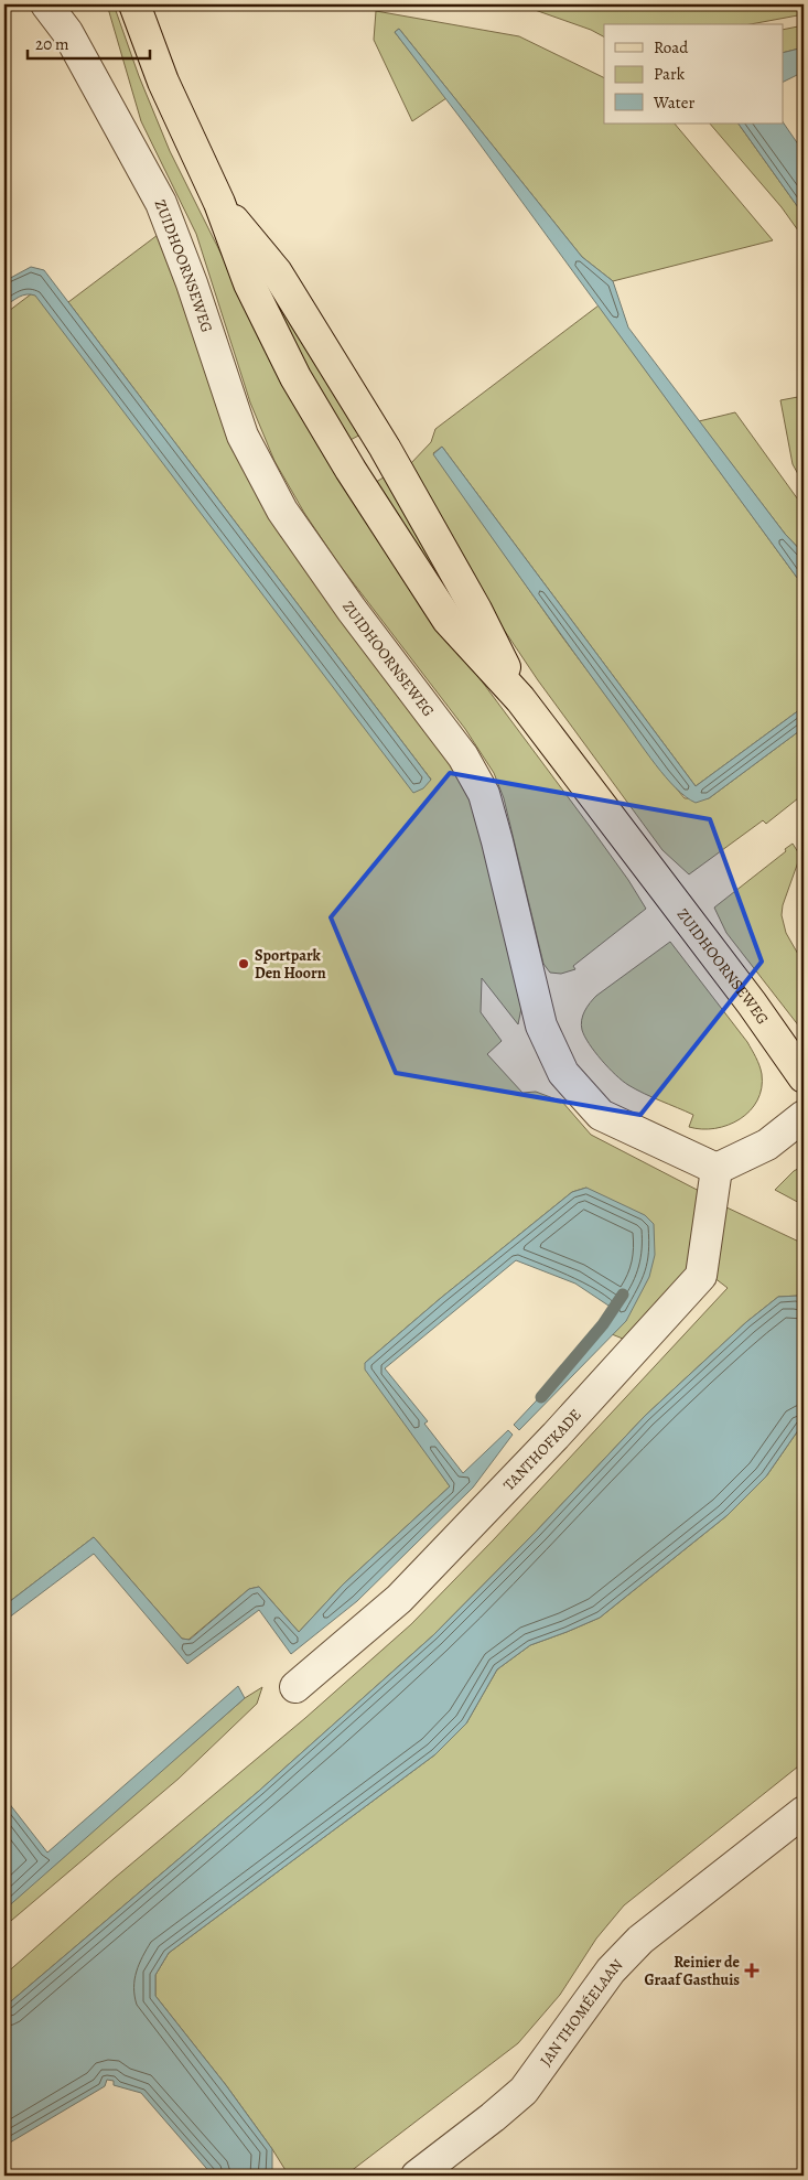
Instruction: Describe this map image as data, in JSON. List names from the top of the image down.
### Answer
{
  "streets": {
    "main road": ["ZUIDHOORNSEWEG"],
    "street": ["TANTHOFKADE", "JAN THOMÉELAAN"]
  },
  "crossings": [
    ["ZUIDHOORNSEWEG", "TANTHOFKADE"]
  ],
  "places": {
    "other": ["Sportpark Den Hoorn"],
    "health": ["Reinier de Graaf Gasthuis"]
  },
  "legend": ["Road", "Park", "Water"],
  "scale_bar": "20 m"
}
